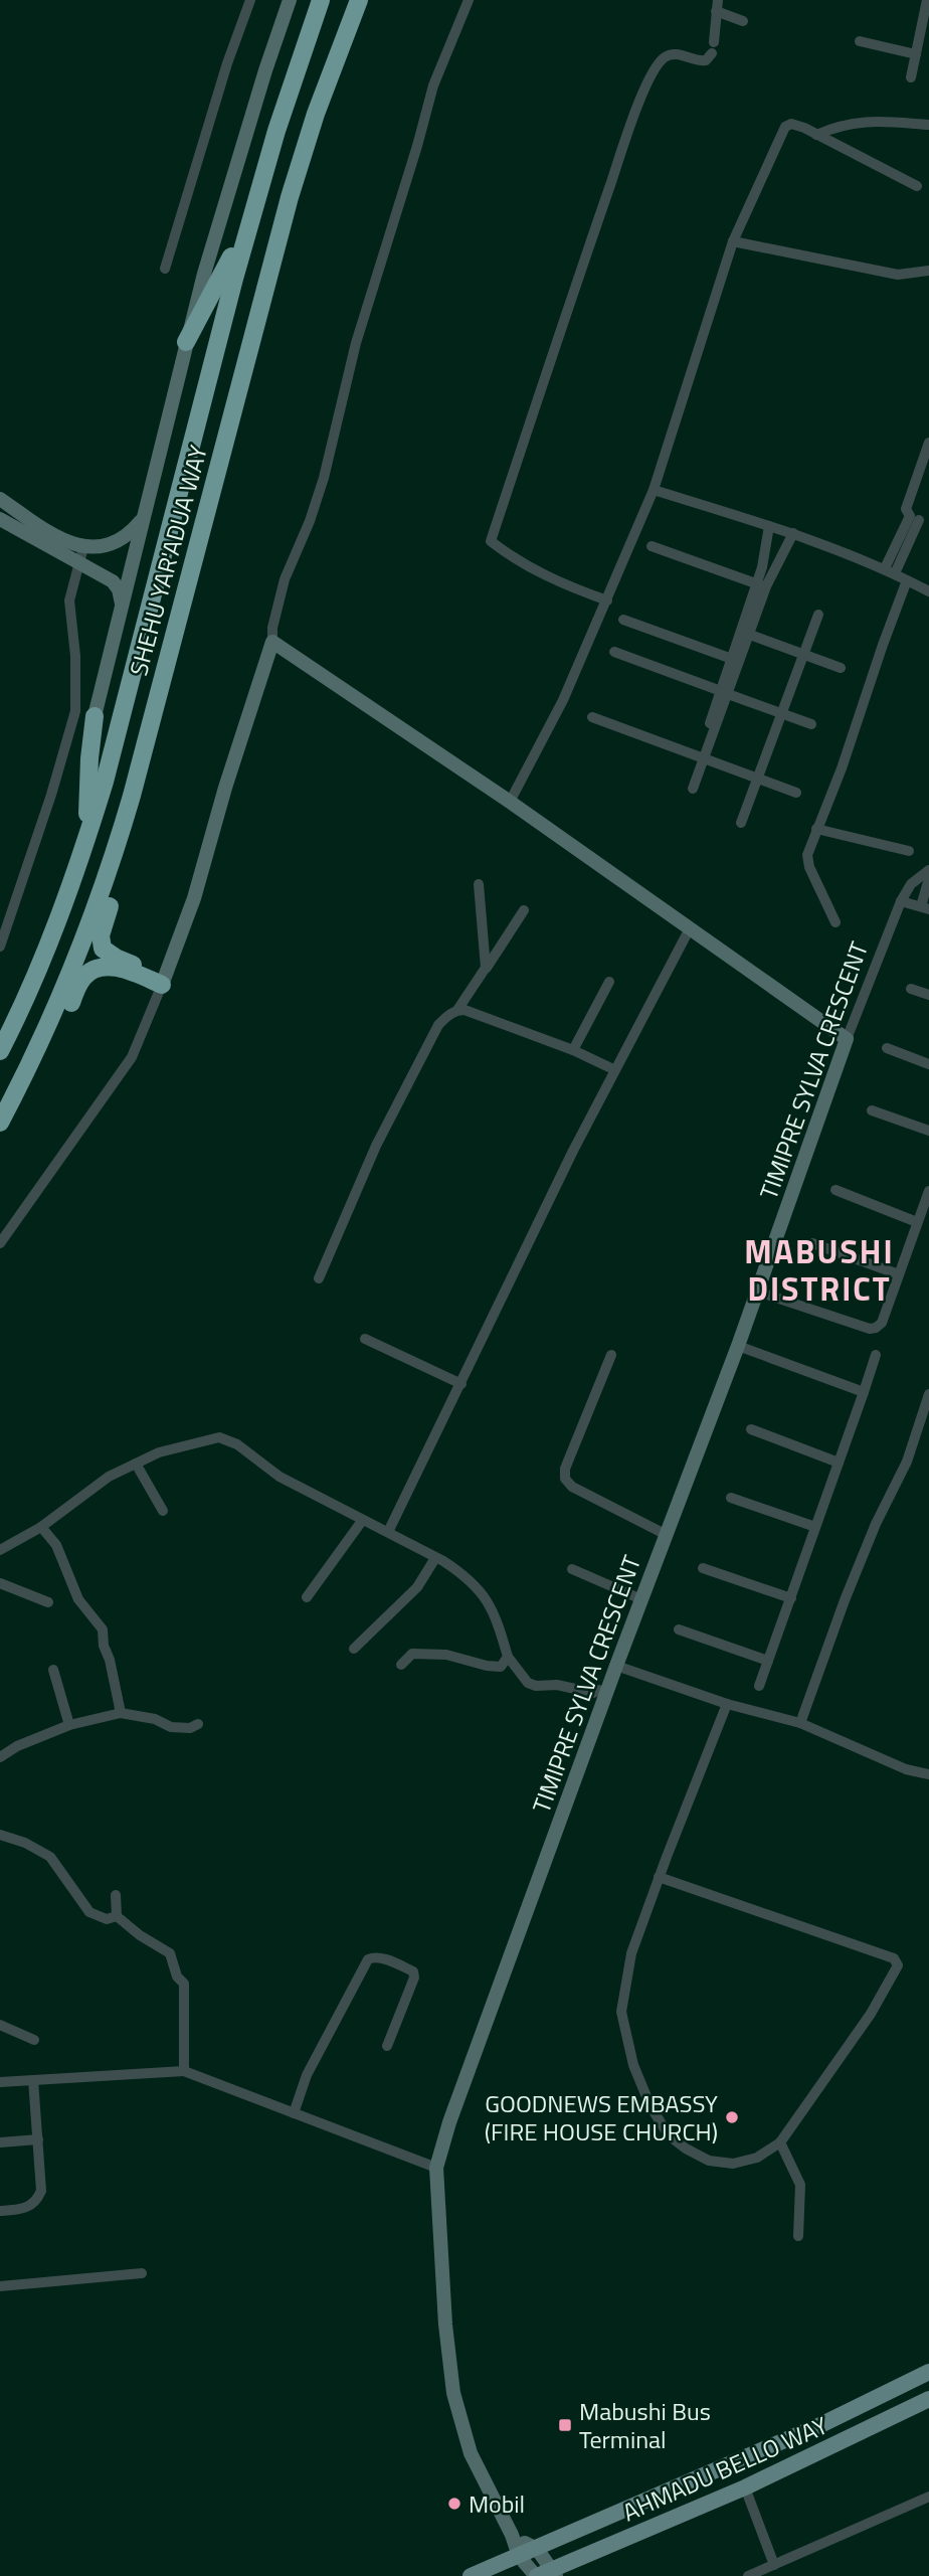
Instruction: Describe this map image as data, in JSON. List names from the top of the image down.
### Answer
{
  "streets": {
    "highway": ["SHEHU YAR'ADUA WAY"],
    "main road": ["AHMADU BELLO WAY"],
    "street": ["TIMIPRE SYLVA CRESCENT"]
  },
  "crossings": [
    ["TIMIPRE SYLVA CRESCENT", "AHMADU BELLO WAY"]
  ],
  "districts": ["MABUSHI DISTRICT"],
  "places": {
    "other": ["GOODNEWS EMBASSY (FIRE HOUSE CHURCH)", "Mobil"],
    "transit": ["Mabushi Bus Terminal"]
  }
}
